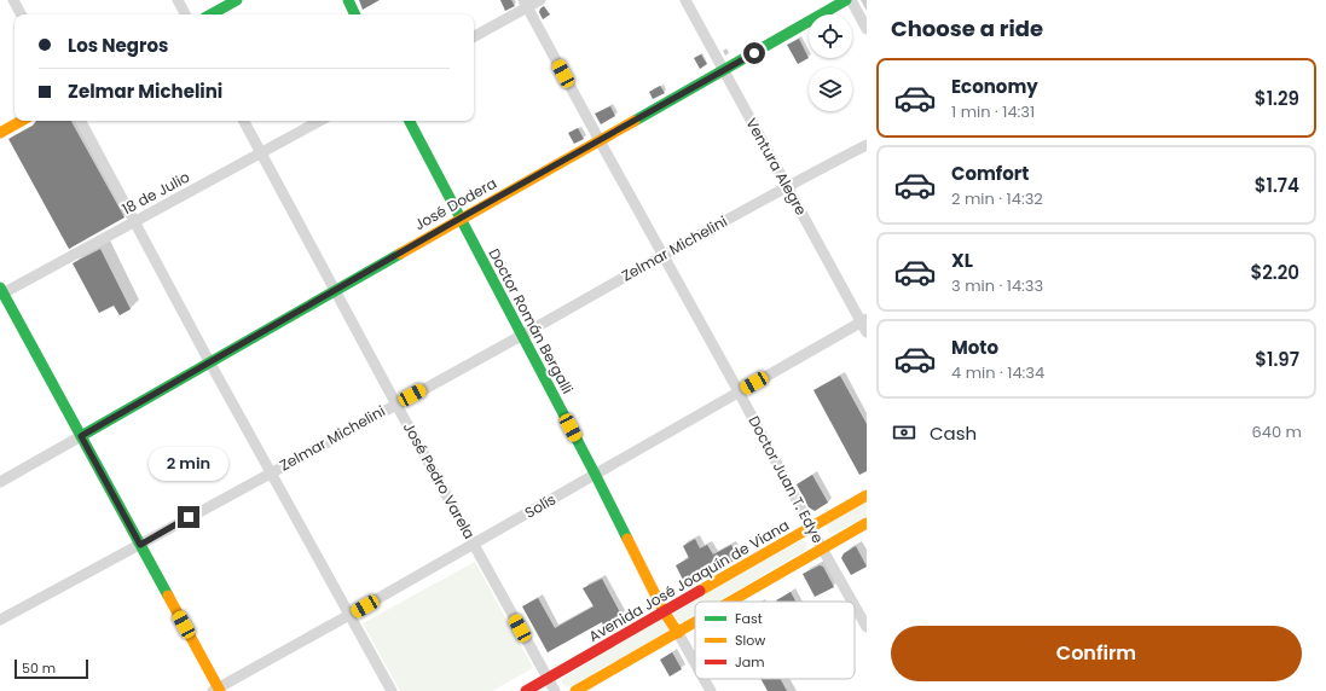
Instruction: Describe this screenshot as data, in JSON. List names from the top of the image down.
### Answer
{
  "streets": {
    "street": [
      "Ventura Alegre",
      "18 de Julio",
      "José Dodera",
      "Zelmar Michelini",
      "Doctor Román Bergalli",
      "Doctor Juan T. Edye",
      "José Pedro Varela",
      "Solís",
      "Avenida José Joaquín de Viana"
    ]
  },
  "crossings": [
    ["Ventura Alegre", "José Dodera"],
    ["Ventura Alegre", "Zelmar Michelini"],
    ["Ventura Alegre", "Solís"],
    ["18 de Julio", "José Pedro Varela"],
    ["José Dodera", "Doctor Román Bergalli"],
    ["José Dodera", "Doctor Juan T. Edye"],
    ["José Dodera", "José Pedro Varela"],
    ["Zelmar Michelini", "Doctor Román Bergalli"],
    ["Zelmar Michelini", "Doctor Juan T. Edye"],
    ["Zelmar Michelini", "José Pedro Varela"],
    ["Doctor Román Bergalli", "Solís"],
    ["Doctor Román Bergalli", "Avenida José Joaquín de Viana"],
    ["Doctor Juan T. Edye", "Solís"],
    ["Doctor Juan T. Edye", "Avenida José Joaquín de Viana"],
    ["José Pedro Varela", "Solís"],
    ["José Pedro Varela", "Avenida José Joaquín de Viana"]
  ],
  "legend": ["Fast", "Slow", "Jam"],
  "scale_bar": "50 m",
  "page": {
    "heading": "Choose a ride",
    "banner": ["Los Negros", "Zelmar Michelini"],
    "list": [
      {
        "name": "Economy",
        "note": "1 min · 14:31",
        "value": "$1.29"
      },
      {
        "name": "Comfort",
        "note": "2 min · 14:32",
        "value": "$1.74"
      },
      {
        "name": "XL",
        "note": "3 min · 14:33",
        "value": "$2.20"
      },
      {
        "name": "Moto",
        "note": "4 min · 14:34",
        "value": "$1.97"
      }
    ],
    "pay": ["Cash", "640 m"],
    "bubble": "2 min",
    "buttons": "Confirm",
    "scale": "50 m"
  }
}
